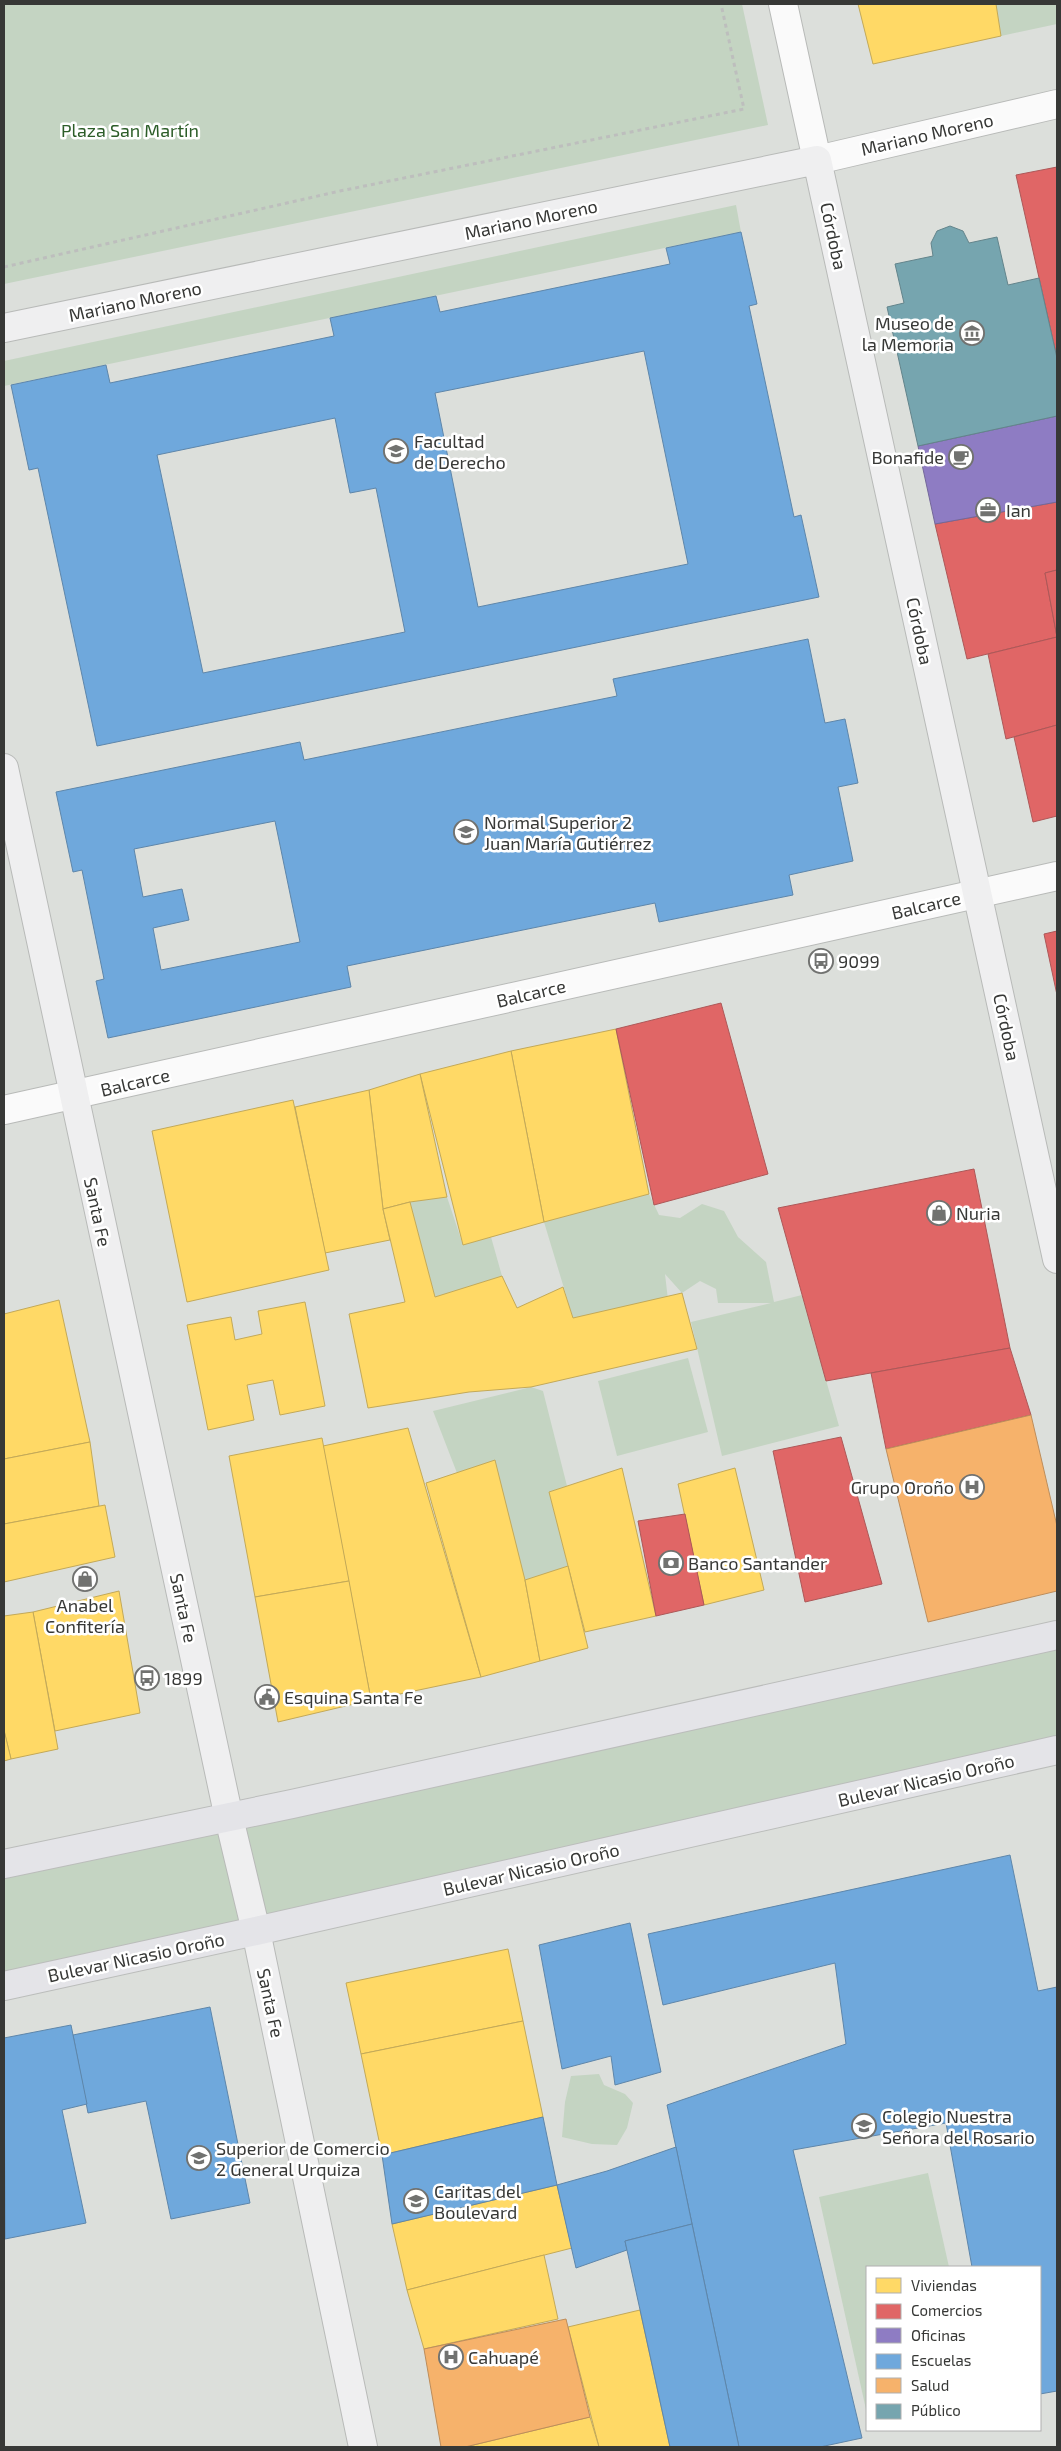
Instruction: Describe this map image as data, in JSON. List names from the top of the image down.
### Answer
{
  "streets": {
    "main road": [
      "Mariano Moreno",
      "Córdoba",
      "Santa Fe",
      "Bulevar Nicasio Oroño"
    ],
    "street": ["Balcarce"]
  },
  "crossings": [
    ["Mariano Moreno", "Córdoba"],
    ["Córdoba", "Balcarce"],
    ["Balcarce", "Santa Fe"],
    ["Santa Fe", "Bulevar Nicasio Oroño"]
  ],
  "parks": ["Plaza San Martín"],
  "places": {
    "museum": ["Museo de la Memoria"],
    "school or university": [
      "Facultad de Derecho",
      "Normal Superior 2 Juan María Gutiérrez",
      "Colegio Nuestra Señora del Rosario",
      "Superior de Comercio 2 General Urquiza",
      "Caritas del Boulevard"
    ],
    "cafe": ["Bonafide"],
    "office": ["Ian"],
    "bus stop": ["9099", "1899"],
    "shop": ["Nuria", "Anabel Confitería"],
    "hospital": ["Grupo Oroño", "Cahuapé"],
    "bank": ["Banco Santander"],
    "public building": ["Esquina Santa Fe"]
  },
  "legend": [
    "Viviendas",
    "Comercios",
    "Oficinas",
    "Escuelas",
    "Salud",
    "Público"
  ]
}
